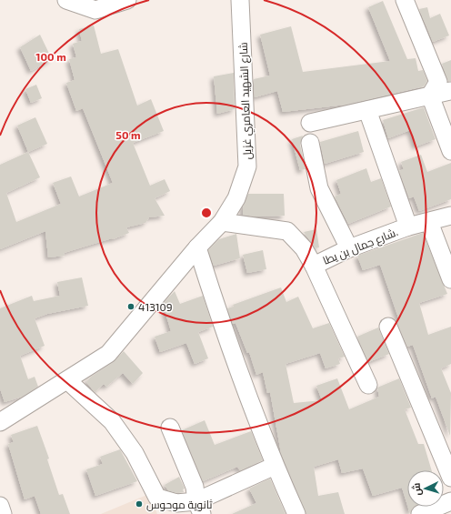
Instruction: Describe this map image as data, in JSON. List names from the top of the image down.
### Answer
{
  "streets": {
    "street": ["شارع الشهيد العامري غزيل", "شارع جمال بن يطا."]
  },
  "crossings": [
    ["شارع الشهيد العامري غزيل", "شارع جمال بن يطا."]
  ],
  "places": ["413109", "ثانوية موحوس"],
  "north": "left",
  "rings": ["100 m", "50 m"]
}
